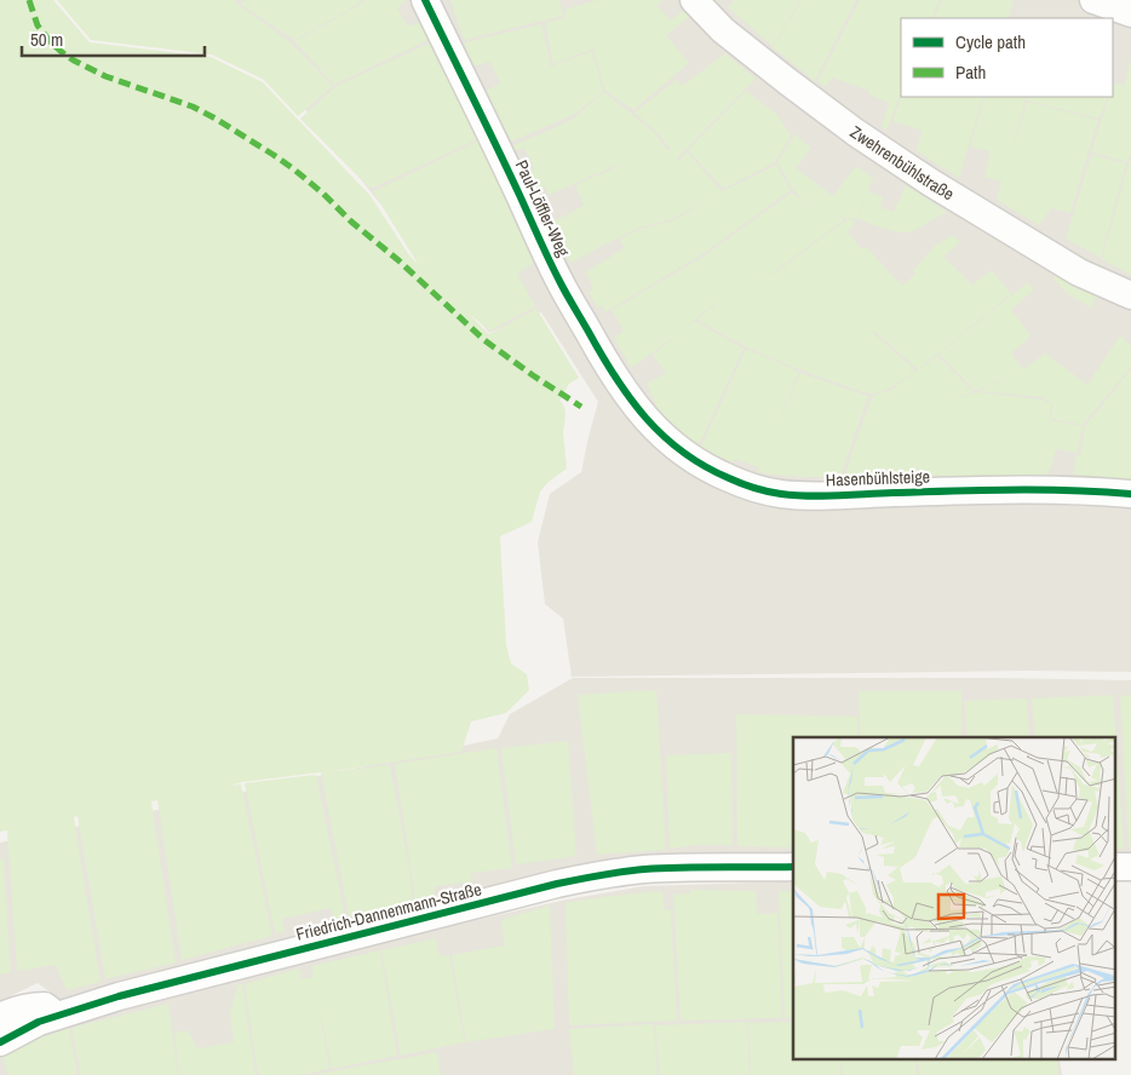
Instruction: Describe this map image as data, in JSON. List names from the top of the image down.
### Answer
{
  "streets": {
    "street": [
      "Zwehrenbühlstraße",
      "Paul-Löffler-Weg",
      "Hasenbühlsteige",
      "Friedrich-Dannenmann-Straße"
    ]
  },
  "crossings": [
    ["Paul-Löffler-Weg", "Hasenbühlsteige"]
  ],
  "legend": ["Cycle path", "Path"],
  "scale_bar": "50 m"
}
